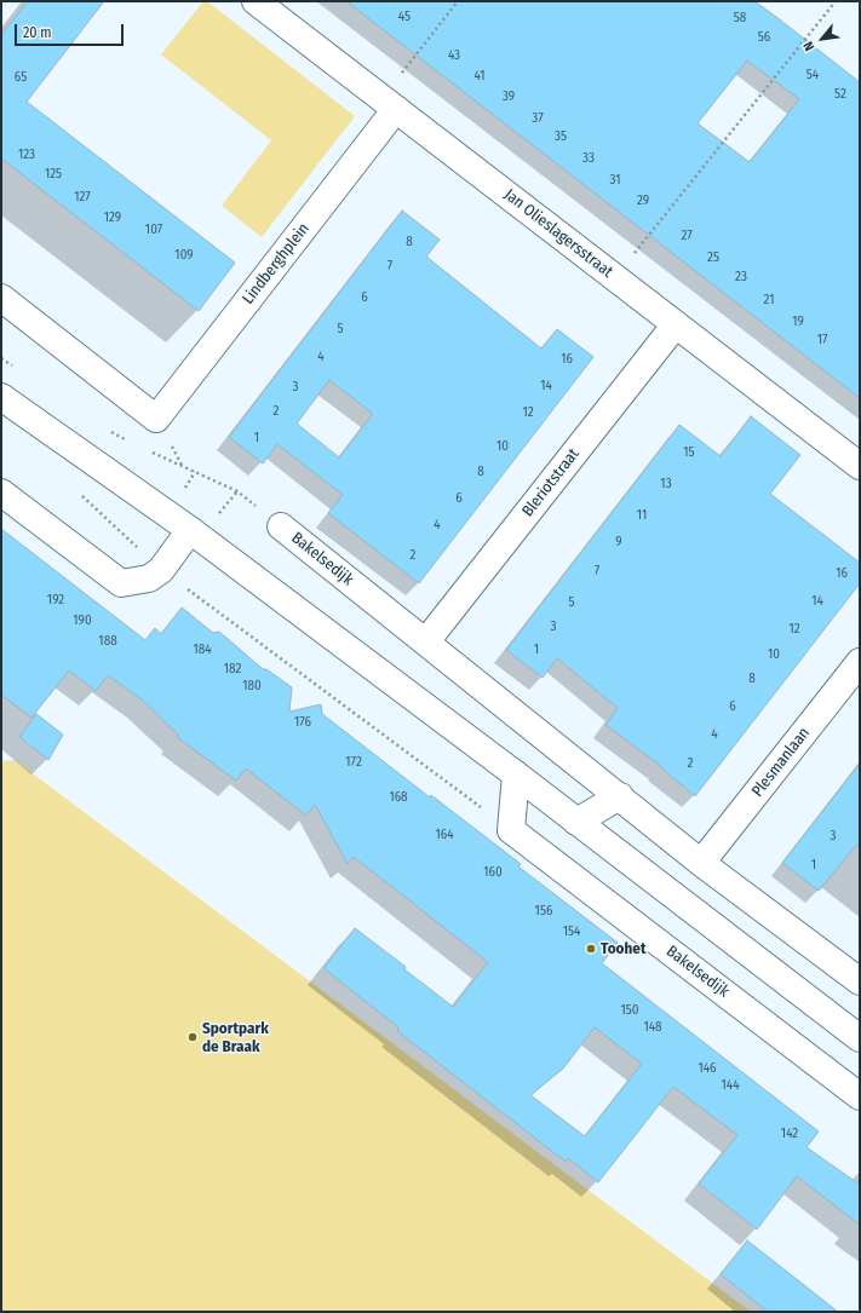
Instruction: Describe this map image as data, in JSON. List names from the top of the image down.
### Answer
{
  "streets": {
    "street": [
      "Jan Olieslagersstraat",
      "Lindberghplein",
      "Bleriotstraat",
      "Bakelsedijk",
      "Plesmanlaan"
    ]
  },
  "crossings": [
    ["Jan Olieslagersstraat", "Lindberghplein"],
    ["Jan Olieslagersstraat", "Bleriotstraat"],
    ["Bleriotstraat", "Bakelsedijk"],
    ["Bakelsedijk", "Plesmanlaan"]
  ],
  "places": ["Toohet", "Sportpark de Braak"],
  "house_numbers": [
    "45",
    "58",
    "56",
    "43",
    "54",
    "41",
    "65",
    "52",
    "39",
    "37",
    "35",
    "123",
    "33",
    "125",
    "31",
    "127",
    "29",
    "129",
    "107",
    "27",
    "8",
    "109",
    "25",
    "7",
    "23",
    "6",
    "21",
    "19",
    "5",
    "17",
    "4",
    "16",
    "14",
    "3",
    "2",
    "12",
    "1",
    "10",
    "15",
    "8",
    "13",
    "6",
    "11",
    "4",
    "9",
    "2",
    "7",
    "16",
    "192",
    "14",
    "5",
    "190",
    "3",
    "12",
    "188",
    "184",
    "1",
    "10",
    "182",
    "8",
    "180",
    "6",
    "176",
    "4",
    "172",
    "2",
    "168",
    "164",
    "3",
    "1",
    "160",
    "156",
    "154",
    "150",
    "148",
    "146",
    "144",
    "142"
  ],
  "scale_bar": "20 m",
  "north": "bottom left"
}
